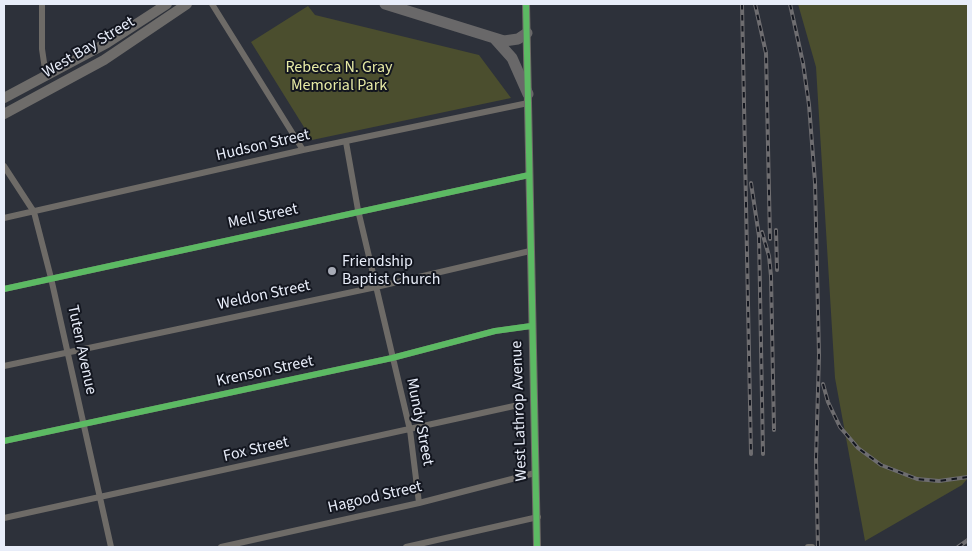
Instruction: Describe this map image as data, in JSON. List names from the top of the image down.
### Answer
{
  "streets": {
    "main road": ["West Bay Street"],
    "street": [
      "Hudson Street",
      "Mell Street",
      "Weldon Street",
      "Tuten Avenue",
      "Krenson Street",
      "West Lathrop Avenue",
      "Mundy Street",
      "Fox Street",
      "Hagood Street"
    ]
  },
  "crossings": [
    ["Hudson Street", "Tuten Avenue"],
    ["Hudson Street", "West Lathrop Avenue"],
    ["Hudson Street", "Mundy Street"],
    ["Mell Street", "Tuten Avenue"],
    ["Mell Street", "West Lathrop Avenue"],
    ["Mell Street", "Mundy Street"],
    ["Weldon Street", "Tuten Avenue"],
    ["Weldon Street", "West Lathrop Avenue"],
    ["Weldon Street", "Mundy Street"],
    ["Tuten Avenue", "Krenson Street"],
    ["Tuten Avenue", "Fox Street"],
    ["Krenson Street", "West Lathrop Avenue"],
    ["Krenson Street", "Mundy Street"],
    ["West Lathrop Avenue", "Hagood Street"],
    ["Mundy Street", "Fox Street"],
    ["Mundy Street", "Hagood Street"]
  ],
  "parks": ["Rebecca N. Gray Memorial Park"],
  "places": ["Friendship Baptist Church"]
}
